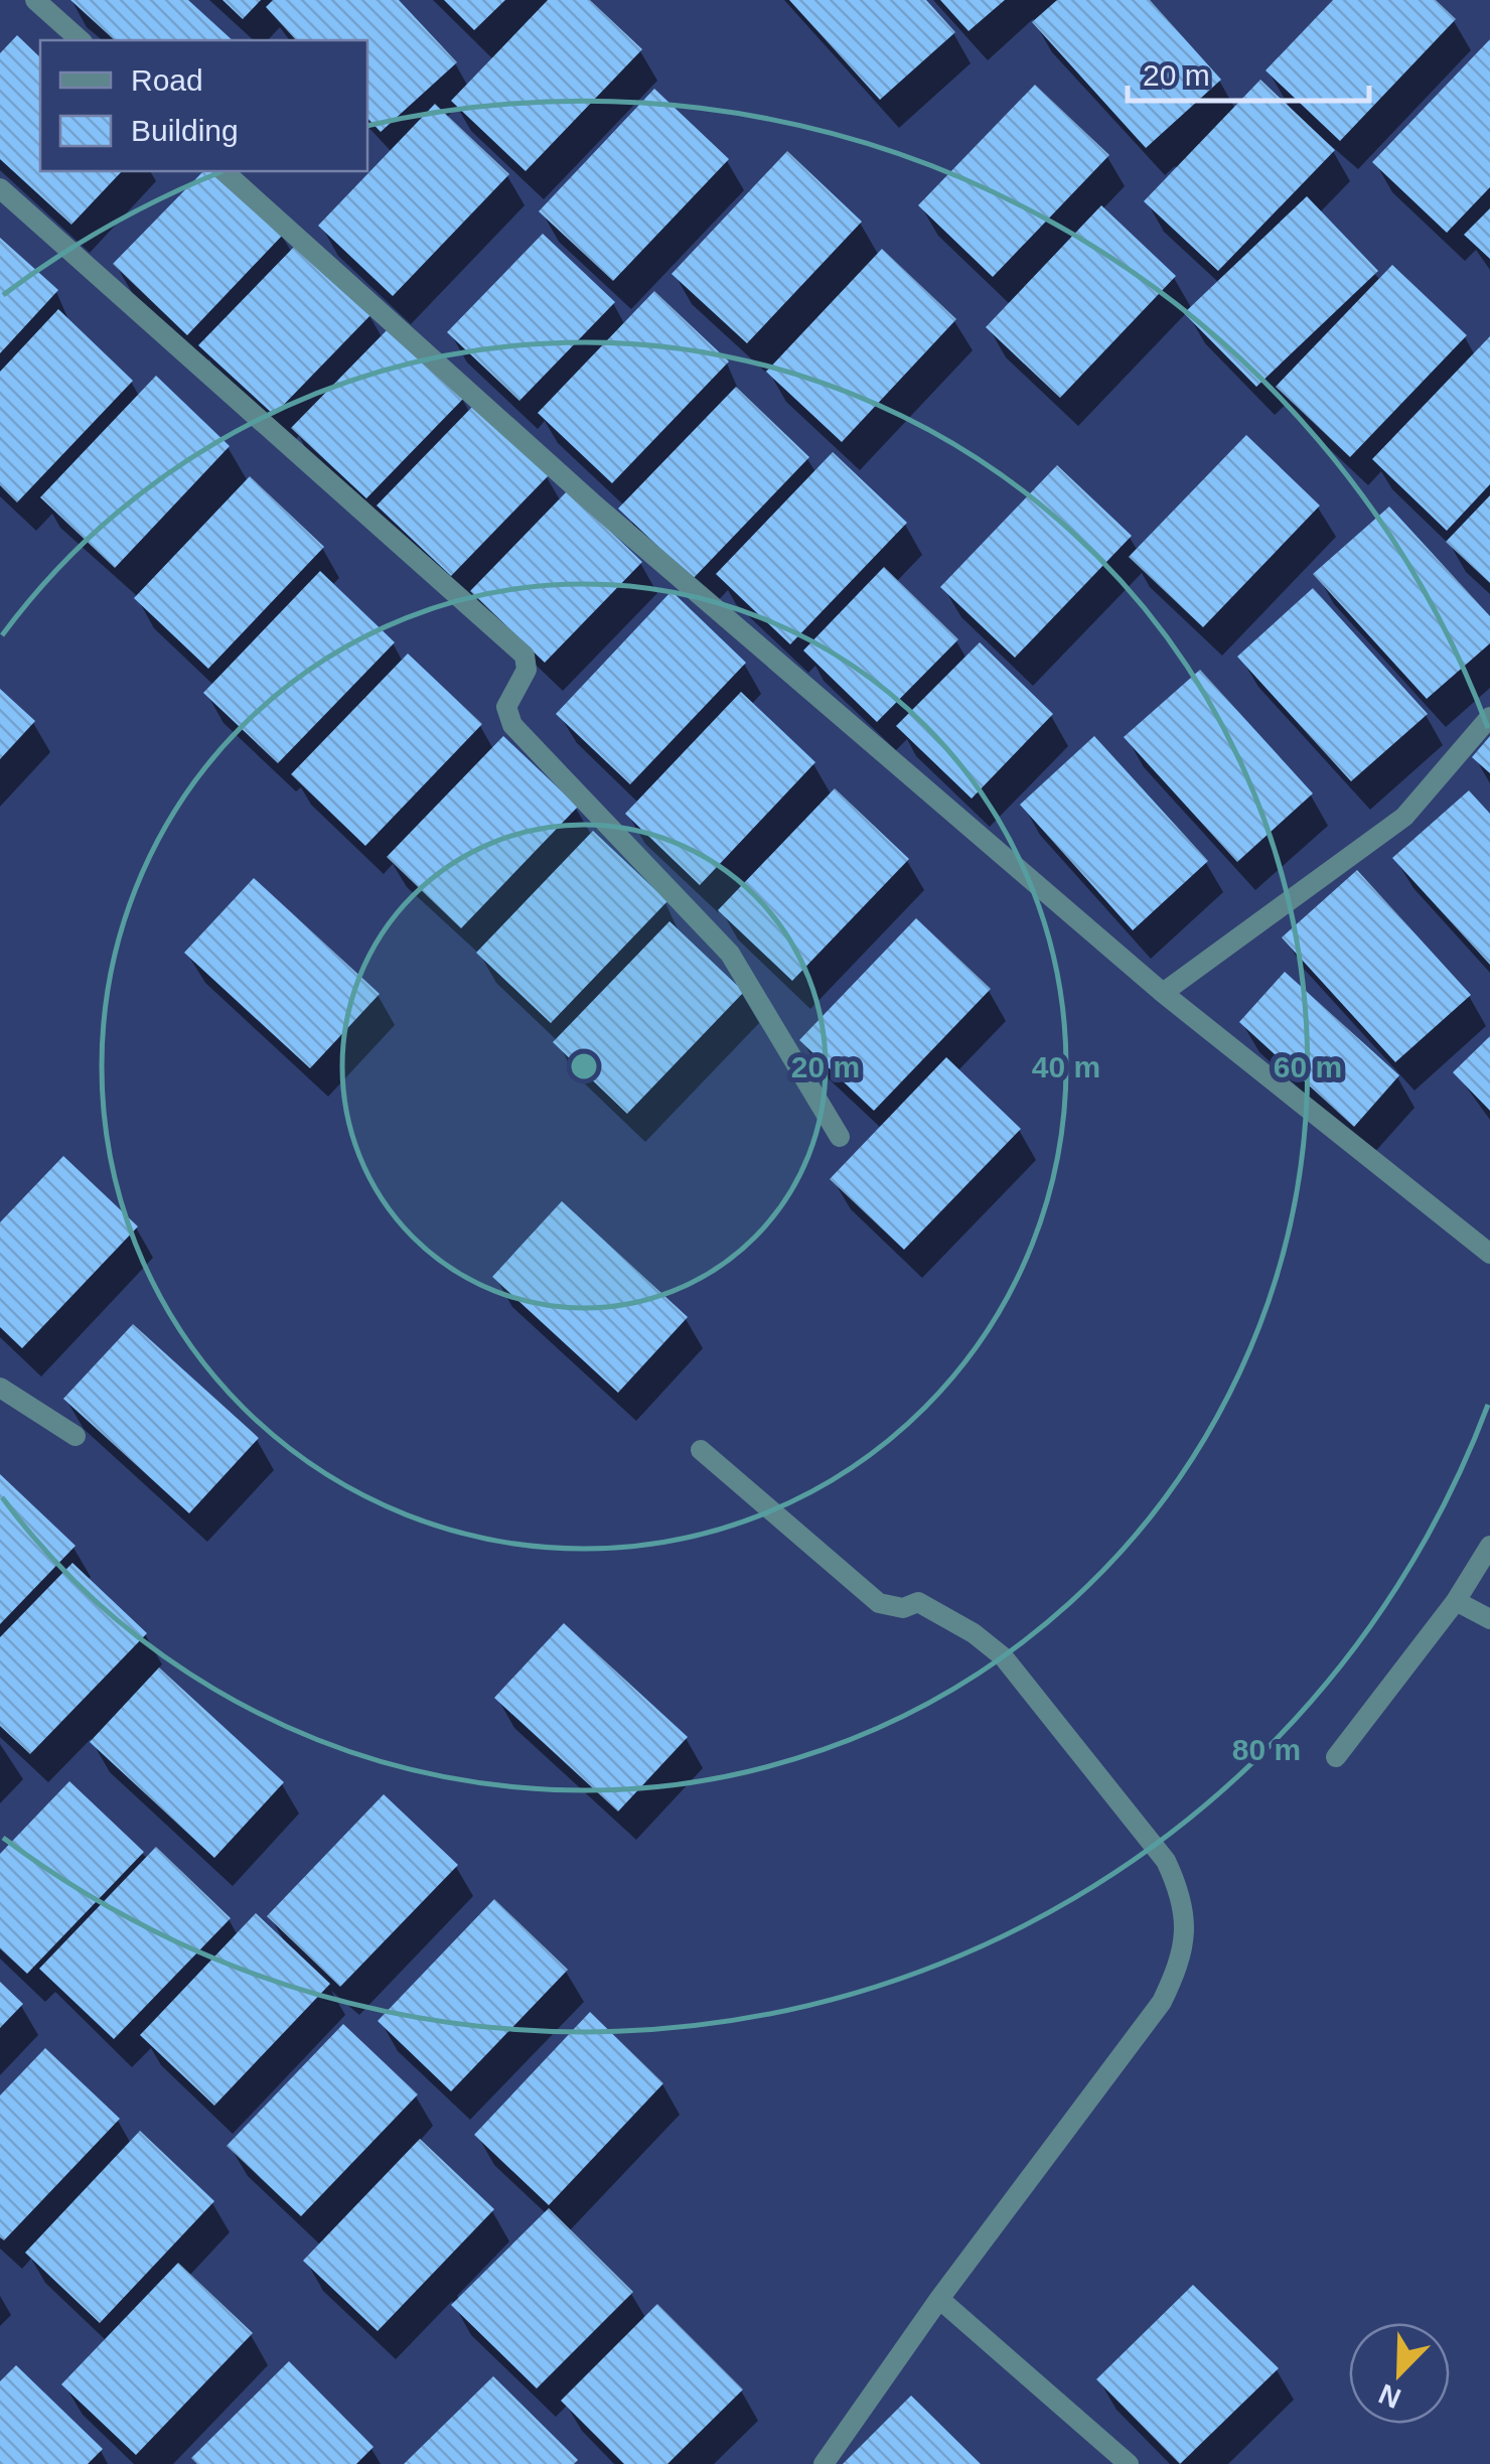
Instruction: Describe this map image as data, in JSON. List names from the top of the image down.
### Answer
{
  "legend": ["Road", "Building"],
  "scale_bar": "20 m",
  "north": "bottom left",
  "rings": [
    "20 m",
    "40 m",
    "60 m",
    "80 m"
  ]
}
